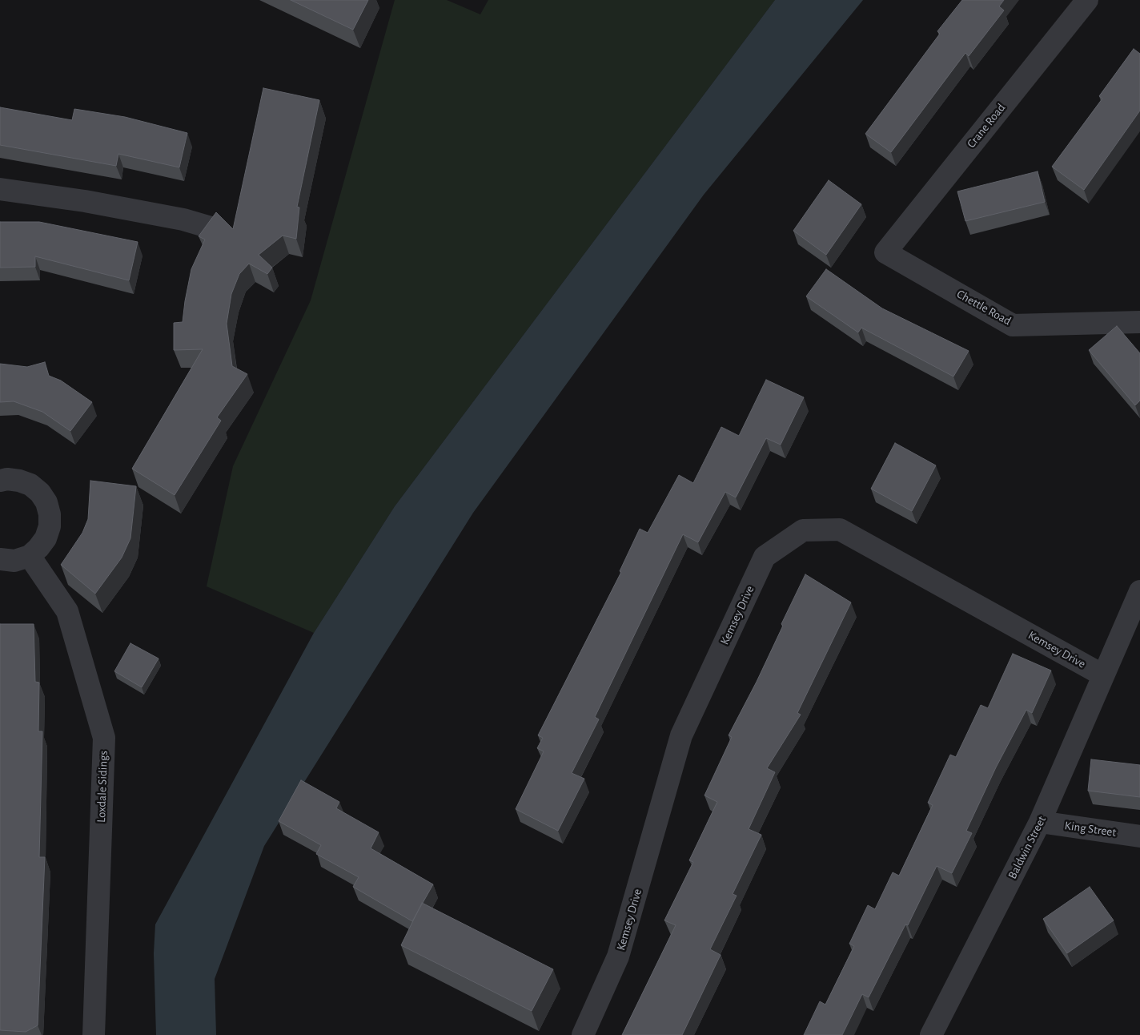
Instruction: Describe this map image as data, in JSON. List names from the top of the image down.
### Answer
{
  "streets": {
    "street": [
      "Crane Road",
      "Chettle Road",
      "Kemsey Drive",
      "Loxdale Sidings",
      "King Street",
      "Baldwin Street"
    ]
  },
  "crossings": [
    ["Crane Road", "Chettle Road"],
    ["Kemsey Drive", "Baldwin Street"],
    ["King Street", "Baldwin Street"]
  ]
}
